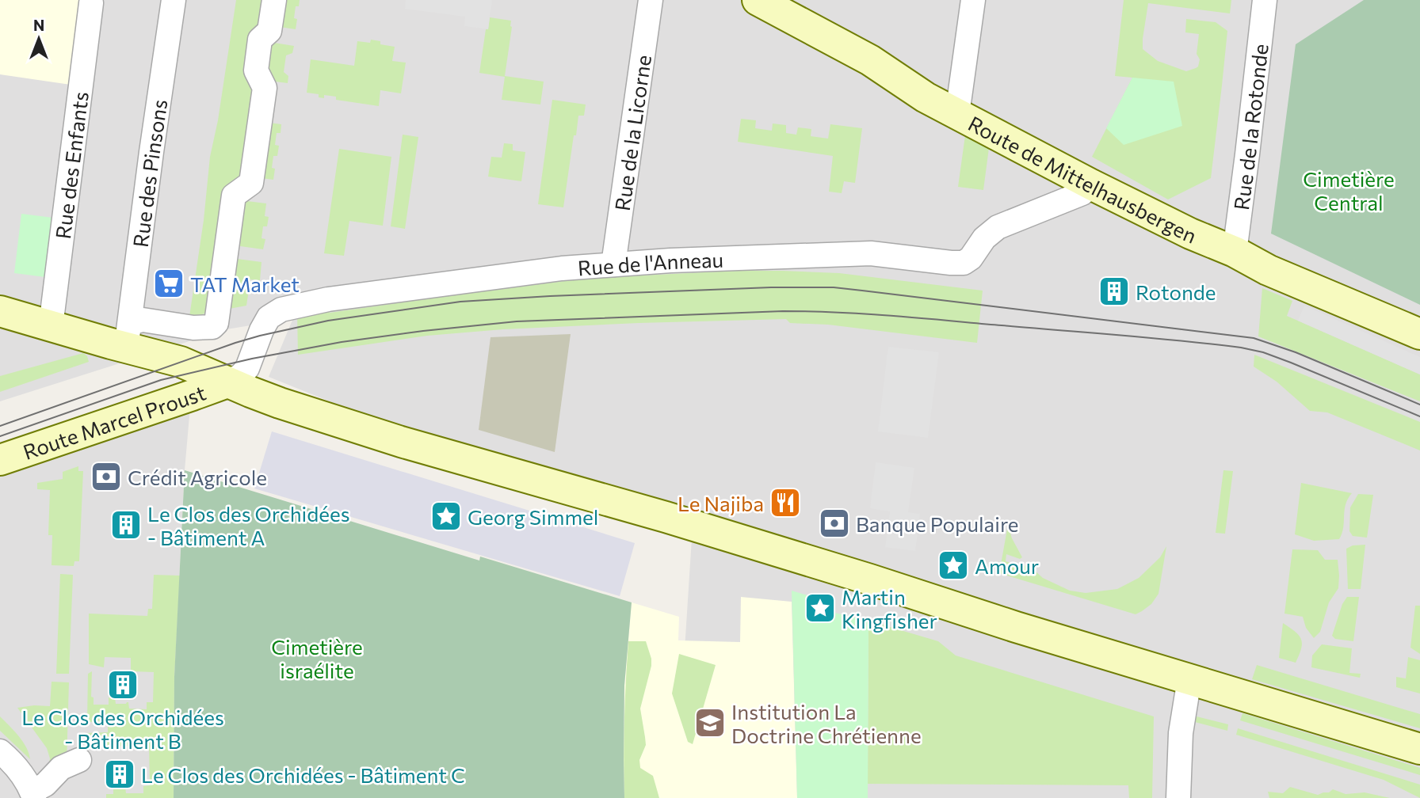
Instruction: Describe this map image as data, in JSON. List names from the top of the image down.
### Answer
{
  "streets": {
    "main road": ["Route de Mittelhausbergen", "Route Marcel Proust"],
    "street": [
      "Rue de la Rotonde",
      "Rue de la Licorne",
      "Rue des Enfants",
      "Rue des Pinsons",
      "Rue de l'Anneau"
    ]
  },
  "crossings": [
    ["Rue de la Rotonde", "Route de Mittelhausbergen"],
    ["Rue de la Licorne", "Rue de l'Anneau"],
    ["Route de Mittelhausbergen", "Rue de l'Anneau"],
    ["Rue de l'Anneau", "Route Marcel Proust"]
  ],
  "parks": ["Cimetière Central", "Cimetière israélite"],
  "places": {
    "supermarket": ["TAT Market"],
    "building": [
      "Rotonde",
      "Le Clos des Orchidées - Bâtiment A",
      "Le Clos des Orchidées - Bâtiment B",
      "Le Clos des Orchidées - Bâtiment C"
    ],
    "bank": ["Crédit Agricole", "Banque Populaire"],
    "restaurant": ["Le Najiba"],
    "place": ["Georg Simmel", "Amour", "Martin Kingfisher"],
    "school or university": ["Institution La Doctrine Chrétienne"]
  },
  "north": "top"
}
